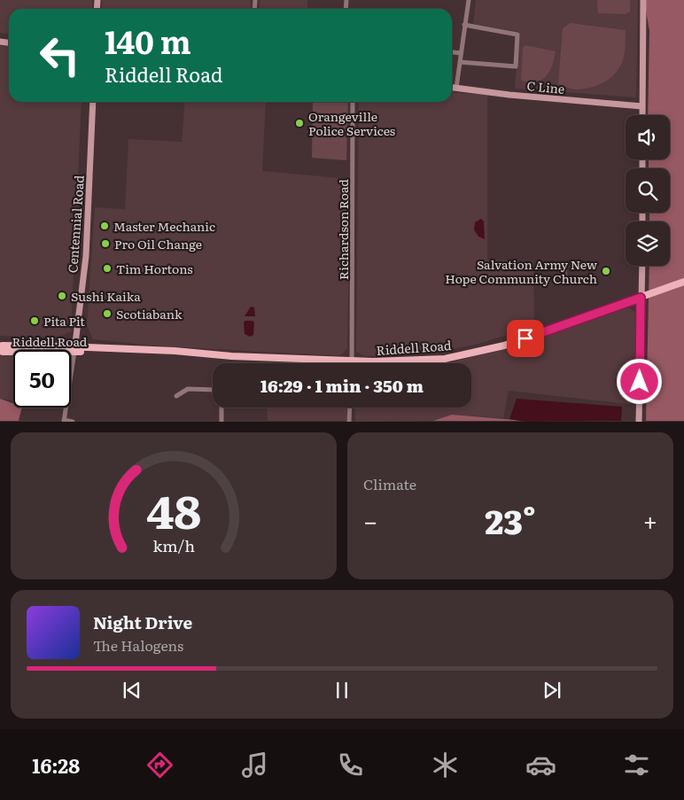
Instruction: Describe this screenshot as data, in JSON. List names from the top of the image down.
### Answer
{
  "streets": {
    "main road": ["Riddell Road"],
    "street": ["C Line", "Centennial Road", "Richardson Road"]
  },
  "crossings": [
    ["Centennial Road", "Riddell Road"],
    ["Richardson Road", "Riddell Road"]
  ],
  "places": [
    "Orangeville Police Services",
    "Master Mechanic",
    "Pro Oil Change",
    "Tim Hortons",
    "Salvation Army New Hope Community Church",
    "Sushi Kaika",
    "Scotiabank",
    "Pita Pit"
  ],
  "page": {
    "turn": ["140 m", "Riddell Road"],
    "limit": "50",
    "trip": "16:29 · 1 min · 350 m",
    "tile": "Climate",
    "heat": ["−", "23°", "+"],
    "song": ["Night Drive", "The Halogens"],
    "tabs": "16:28",
    "gauge": ["48", "km/h"]
  }
}
